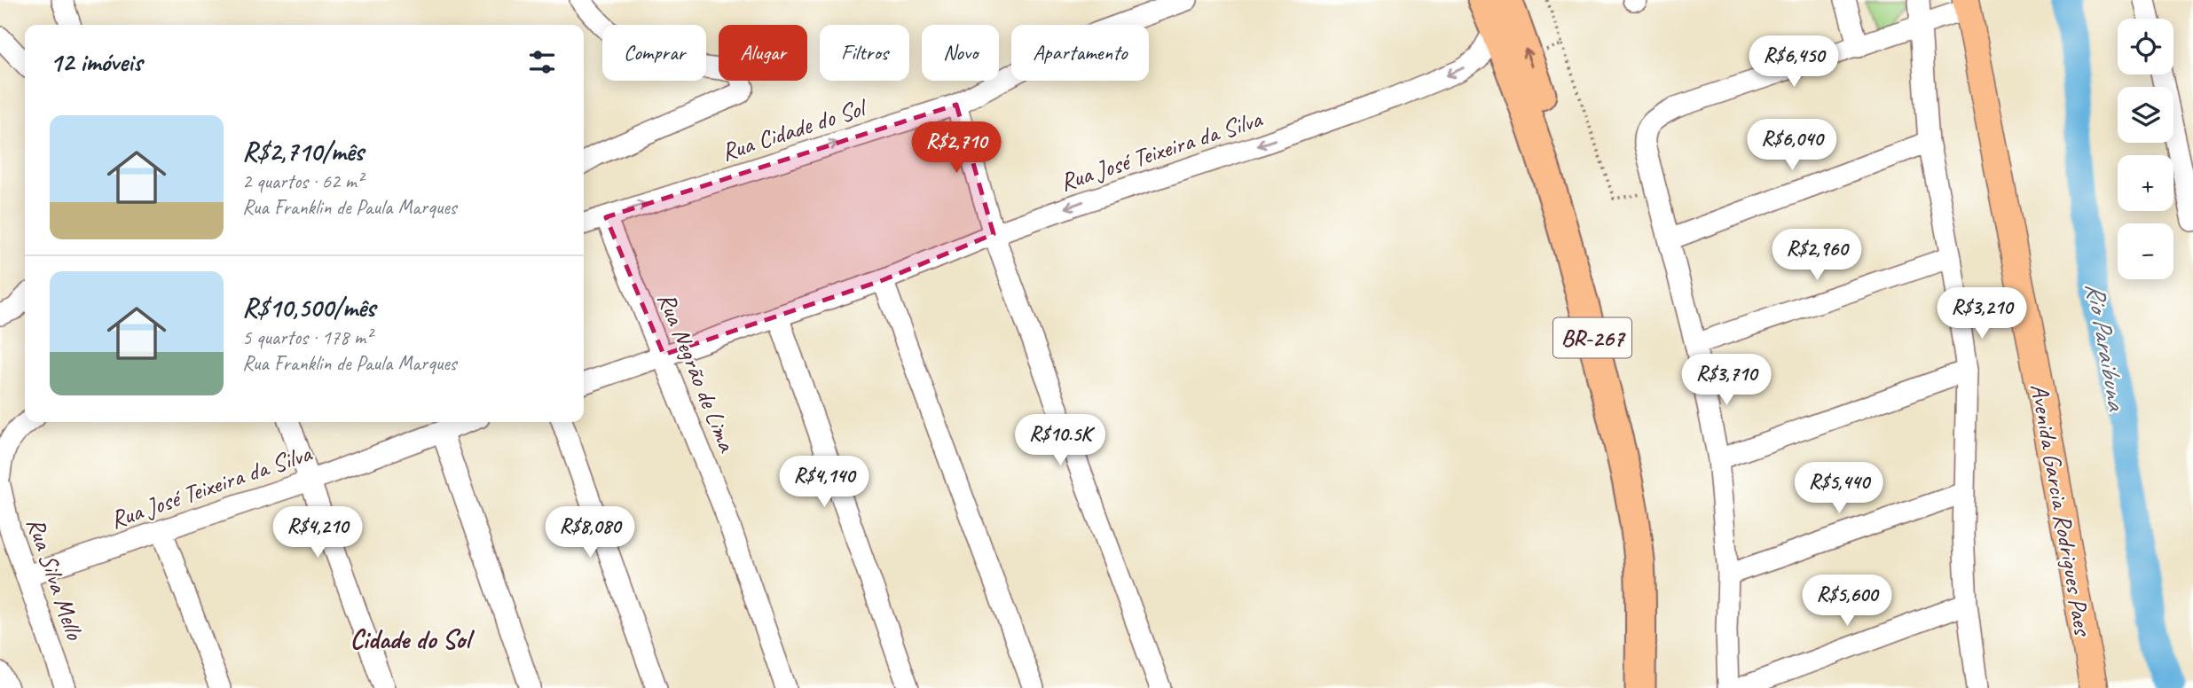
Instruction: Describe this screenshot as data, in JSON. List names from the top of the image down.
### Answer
{
  "streets": {
    "highway": ["BR-267"],
    "main road": ["Avenida Garcia Rodrigues Paes"],
    "street": [
      "Rua Cidade do Sol",
      "Rua José Teixeira da Silva",
      "Rua Negrão de Lima",
      "Rua Silva Mello"
    ]
  },
  "crossings": [
    ["Rua Cidade do Sol", "Rua Negrão de Lima"],
    ["Rua José Teixeira da Silva", "BR-267"],
    ["Rua José Teixeira da Silva", "Rua Negrão de Lima"],
    ["Rua José Teixeira da Silva", "Rua Silva Mello"]
  ],
  "one_way": ["Rua Cidade do Sol", "Rua José Teixeira da Silva"],
  "districts": ["Cidade do Sol"],
  "water": ["Rio Paraibuna"],
  "page": {
    "map_buttons": ["+", "−"],
    "chip": [
      "Comprar",
      "Alugar",
      "Filtros",
      "Novo",
      "Apartamento"
    ],
    "heading": "12 imóveis",
    "price": [
      "R$6,450",
      "R$6,040",
      "R$2,710",
      "R$2,960",
      "R$3,210",
      "R$3,710",
      "R$10.5K",
      "R$4,140",
      "R$5,440",
      "R$4,210",
      "R$8,080",
      "R$5,600"
    ],
    "list": [
      {
        "name": "R$2,710/mês",
        "note": "2 quartos · 62 m² · Rua Franklin de Paula Marques"
      },
      {
        "name": "R$10,500/mês",
        "note": "5 quartos · 178 m² · Rua Franklin de Paula Marques"
      }
    ]
  }
}
